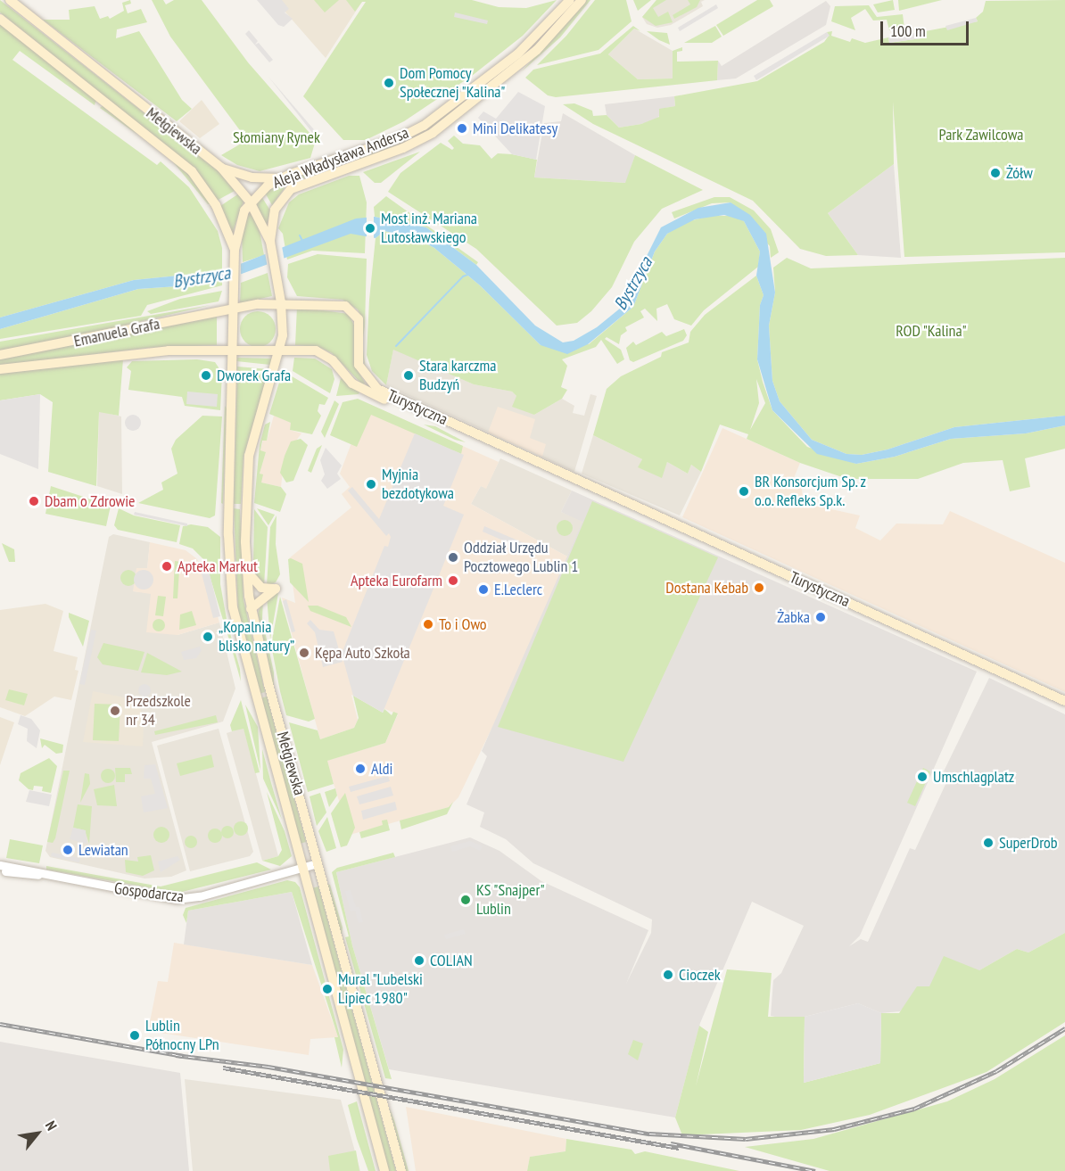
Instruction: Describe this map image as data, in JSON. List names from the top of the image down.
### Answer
{
  "streets": {
    "main road": [
      "Mełgiewska",
      "Aleja Władysława Andersa",
      "Emanuela Grafa",
      "Turystyczna"
    ],
    "street": ["Gospodarcza"]
  },
  "crossings": [
    ["Mełgiewska", "Aleja Władysława Andersa"],
    ["Mełgiewska", "Emanuela Grafa"],
    ["Mełgiewska", "Turystyczna"],
    ["Mełgiewska", "Gospodarcza"],
    ["Emanuela Grafa", "Turystyczna"]
  ],
  "water": ["Bystrzyca"],
  "parks": ["Park Zawilcowa", "Słomiany Rynek", "ROD \"Kalina\""],
  "places": [
    "Dom Pomocy Społecznej \"Kalina\"",
    "Mini Delikatesy",
    "Żółw",
    "Most inż. Mariana Lutosławskiego",
    "Dworek Grafa",
    "Stara karczma Budzyń",
    "Myjnia bezdotykowa",
    "BR Konsorcjum Sp. z o.o. Refleks Sp.k.",
    "Dbam o Zdrowie",
    "Oddział Urzędu Pocztowego Lublin 1",
    "Apteka Markut",
    "Apteka Eurofarm",
    "Dostana Kebab",
    "E.Leclerc",
    "Żabka",
    "To i Owo",
    "„Kopalnia blisko natury”",
    "Kępa Auto Szkoła",
    "Przedszkole nr 34",
    "Aldi",
    "Umschlagplatz",
    "SuperDrob",
    "Lewiatan",
    "KS \"Snajper\" Lublin",
    "COLIAN",
    "Cioczek",
    "Mural \"Lubelski Lipiec 1980\"",
    "Lublin Północny LPn"
  ],
  "scale_bar": "100 m",
  "north": "top right"
}
